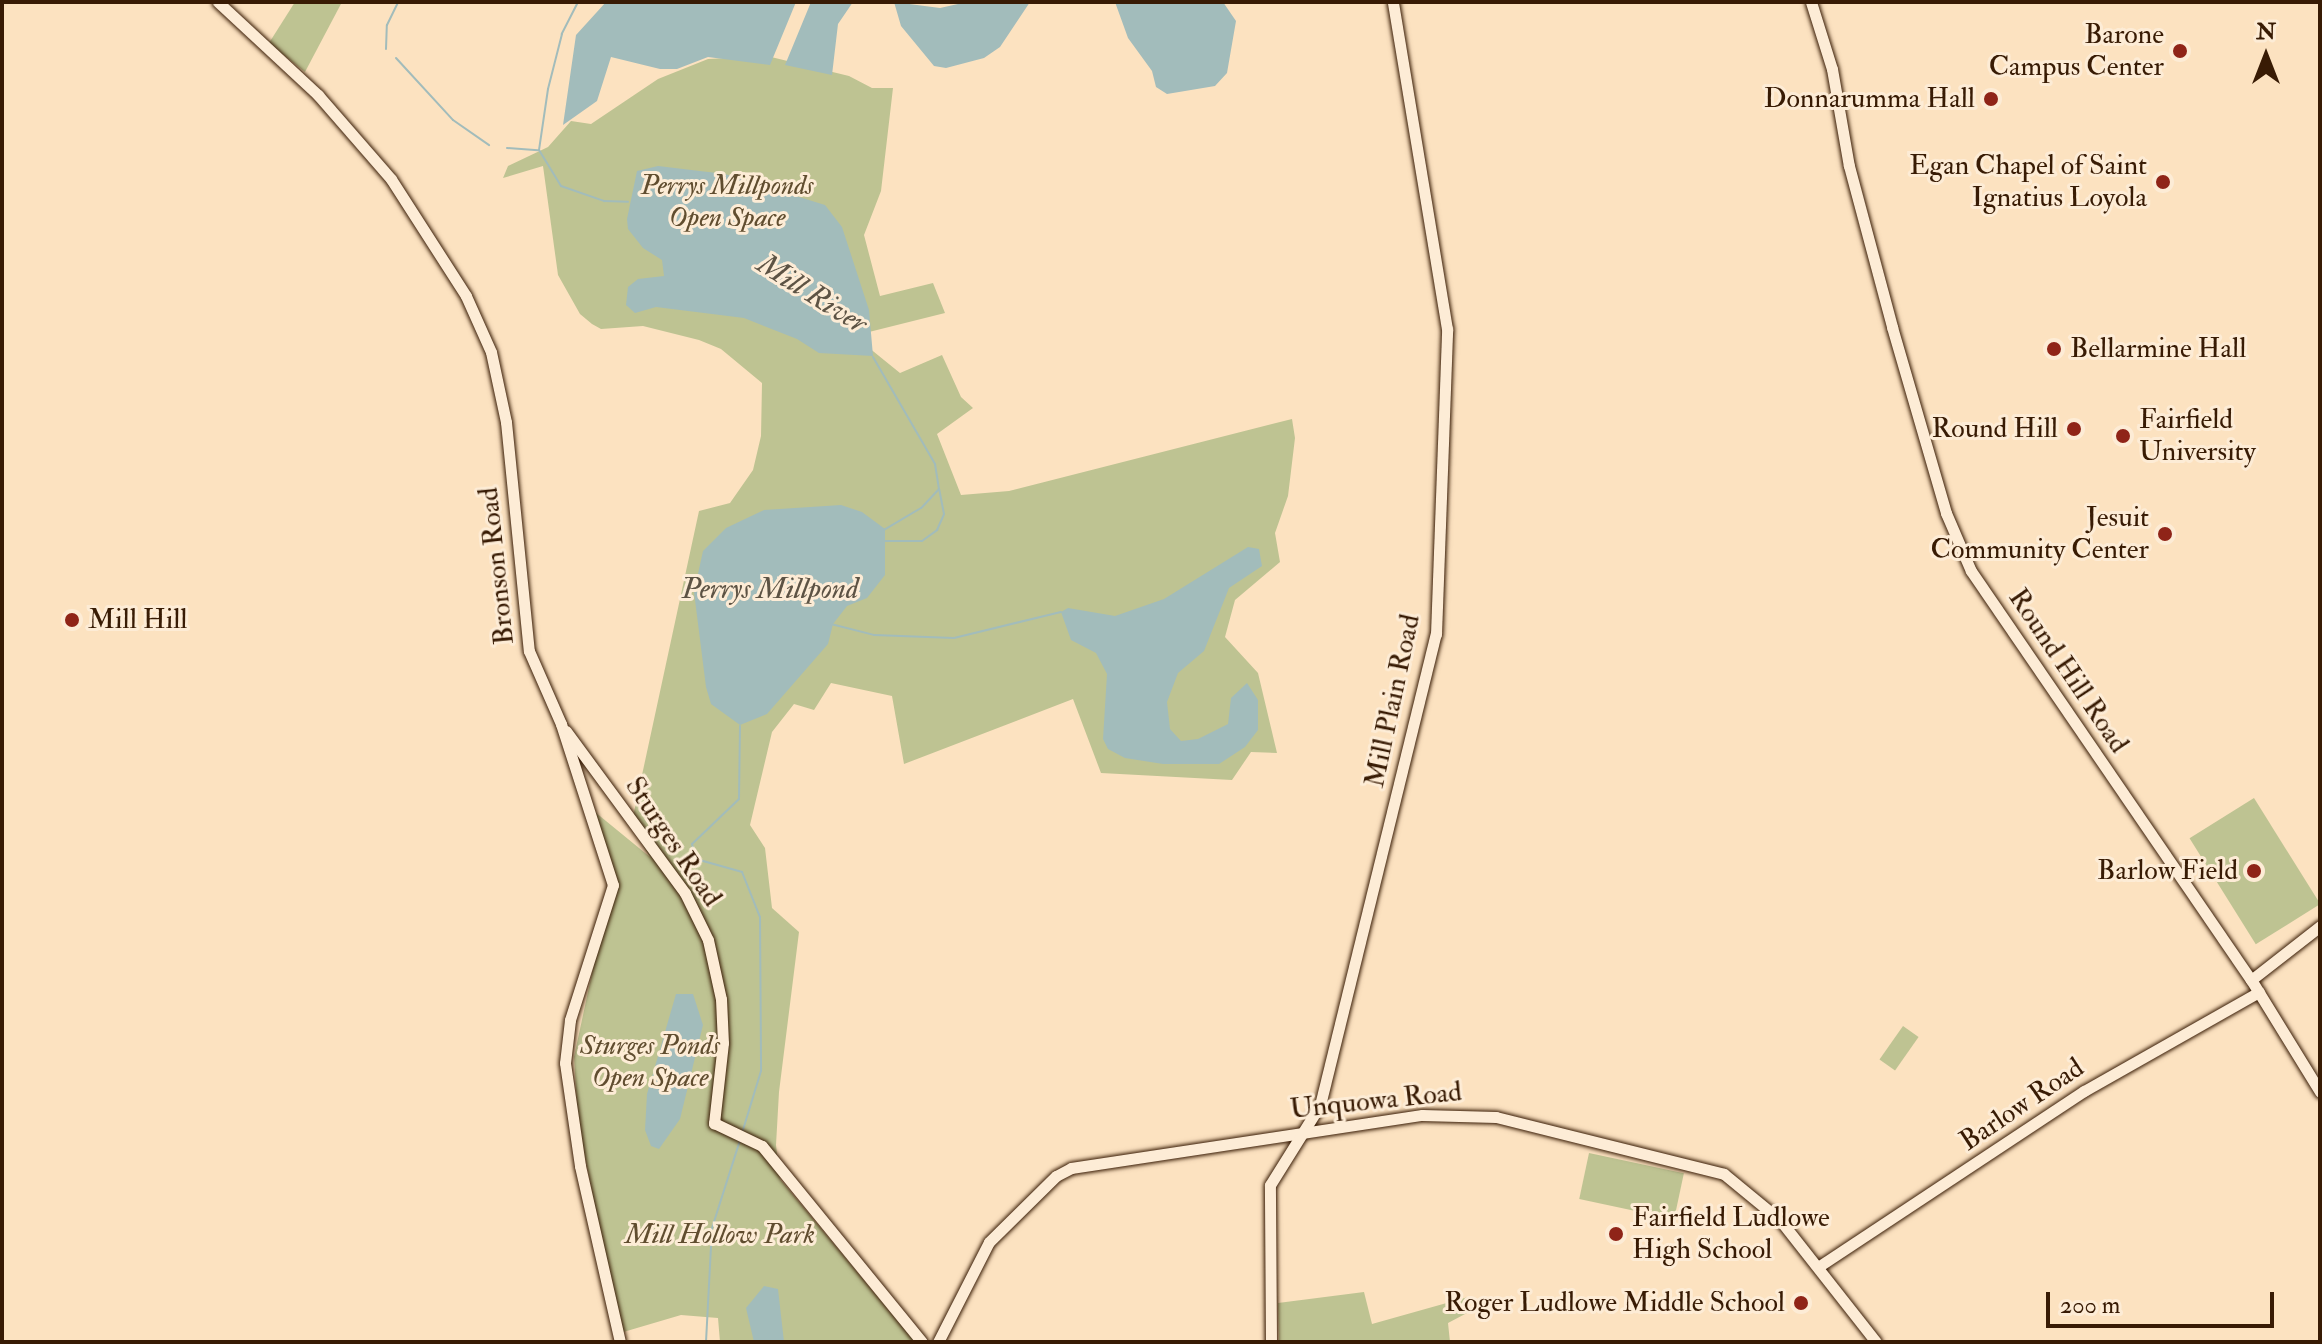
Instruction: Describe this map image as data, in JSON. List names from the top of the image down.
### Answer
{
  "streets": {
    "main road": [
      "Bronson Road",
      "Round Hill Road",
      "Mill Plain Road",
      "Sturges Road",
      "Unquowa Road",
      "Barlow Road"
    ]
  },
  "crossings": [
    ["Bronson Road", "Sturges Road"],
    ["Round Hill Road", "Barlow Road"],
    ["Mill Plain Road", "Unquowa Road"],
    ["Unquowa Road", "Barlow Road"]
  ],
  "water": ["Mill River", "Perrys Millpond"],
  "parks": ["Perrys Millponds Open Space", "Sturges Ponds Open Space", "Mill Hollow Park"],
  "places": [
    "Barone Campus Center",
    "Donnarumma Hall",
    "Egan Chapel of Saint Ignatius Loyola",
    "Bellarmine Hall",
    "Round Hill",
    "Fairfield University",
    "Jesuit Community Center",
    "Mill Hill",
    "Barlow Field",
    "Fairfield Ludlowe High School",
    "Roger Ludlowe Middle School"
  ],
  "scale_bar": "200 m",
  "north": "top"
}
